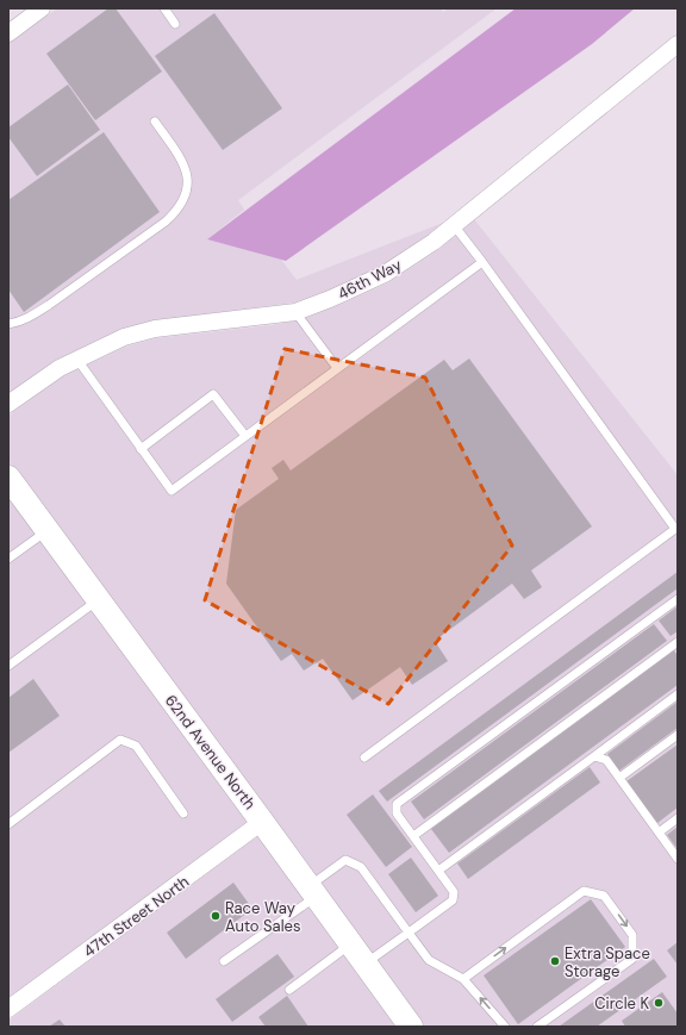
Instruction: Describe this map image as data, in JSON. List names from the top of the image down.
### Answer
{
  "streets": {
    "street": ["46th Way", "62nd Avenue North", "47th Street North"]
  },
  "crossings": [
    ["62nd Avenue North", "47th Street North"]
  ],
  "places": ["Race Way Auto Sales", "Extra Space Storage", "Circle K"]
}
